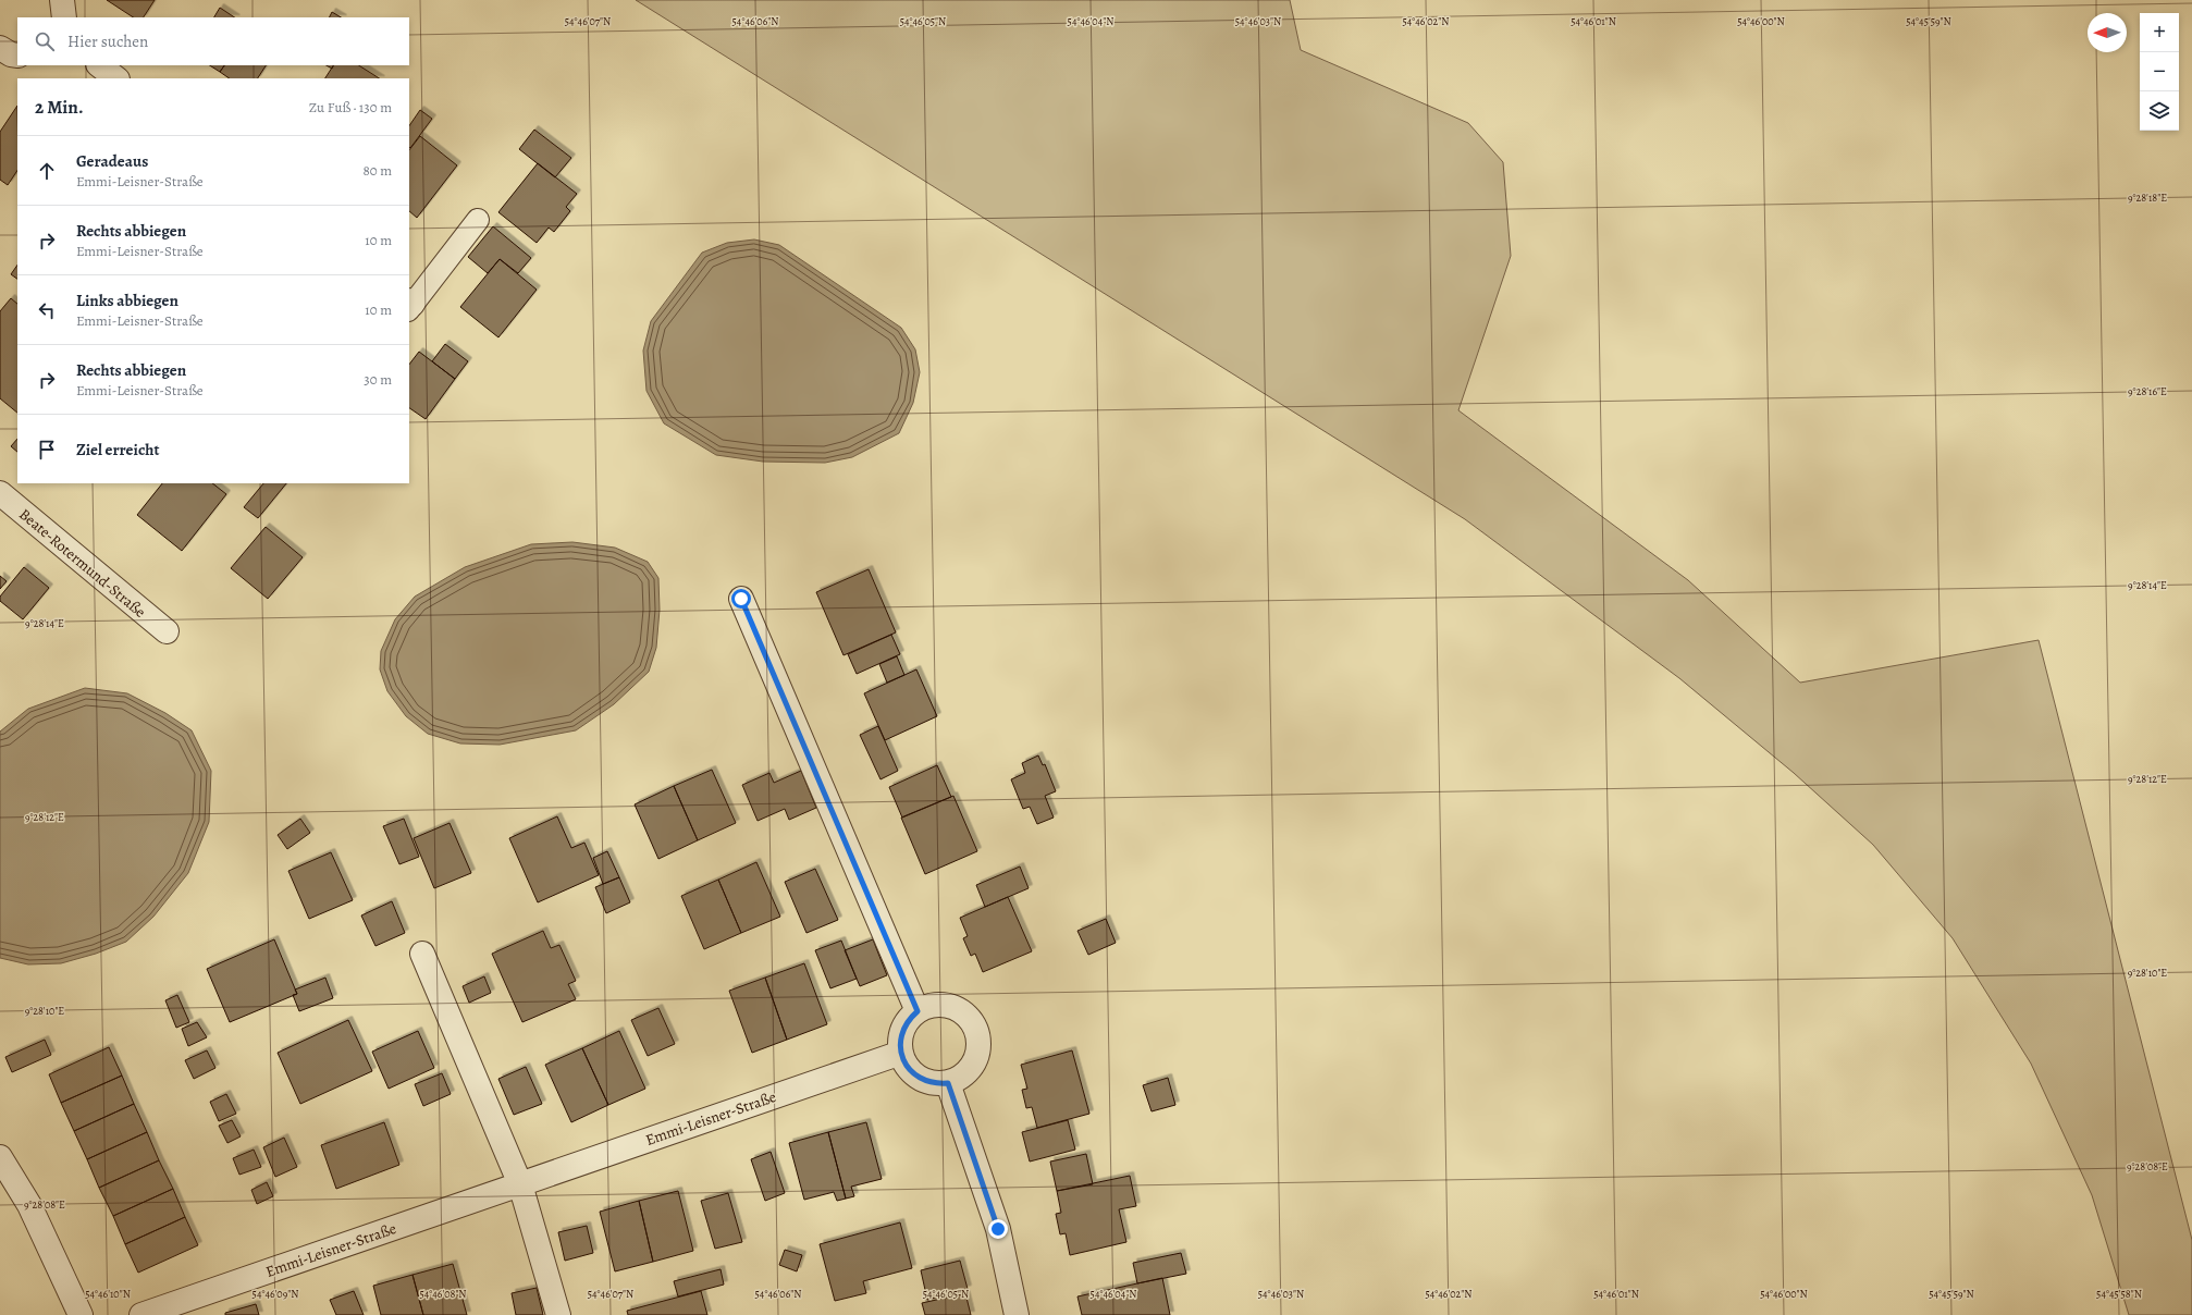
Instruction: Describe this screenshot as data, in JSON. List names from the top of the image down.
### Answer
{
  "streets": {
    "street": ["Beate-Rotermund-Straße", "Emmi-Leisner-Straße"]
  },
  "north": "left",
  "page": {
    "map_buttons": ["+", "−"],
    "search": "Hier suchen",
    "heading": ["2 Min.", "Zu Fuß · 130 m"],
    "list": [
      ["Geradeaus", "Emmi-Leisner-Straße", "80 m"],
      ["Rechts abbiegen", "Emmi-Leisner-Straße", "10 m"],
      ["Links abbiegen", "Emmi-Leisner-Straße", "10 m"],
      ["Rechts abbiegen", "Emmi-Leisner-Straße", "30 m"],
      "Ziel erreicht"
    ]
  },
  "coordinates": [
    "54°46'07\"N",
    "54°46'06\"N",
    "54°46'05\"N",
    "54°46'04\"N",
    "54°46'03\"N",
    "54°46'02\"N",
    "54°46'01\"N",
    "54°46'00\"N",
    "54°45'59\"N",
    "9°28'18\"E",
    "9°28'16\"E",
    "9°28'14\"E",
    "9°28'12\"E",
    "9°28'10\"E",
    "9°28'08\"E",
    "54°46'10\"N",
    "54°46'09\"N",
    "54°46'08\"N",
    "54°45'58\"N"
  ]
}
